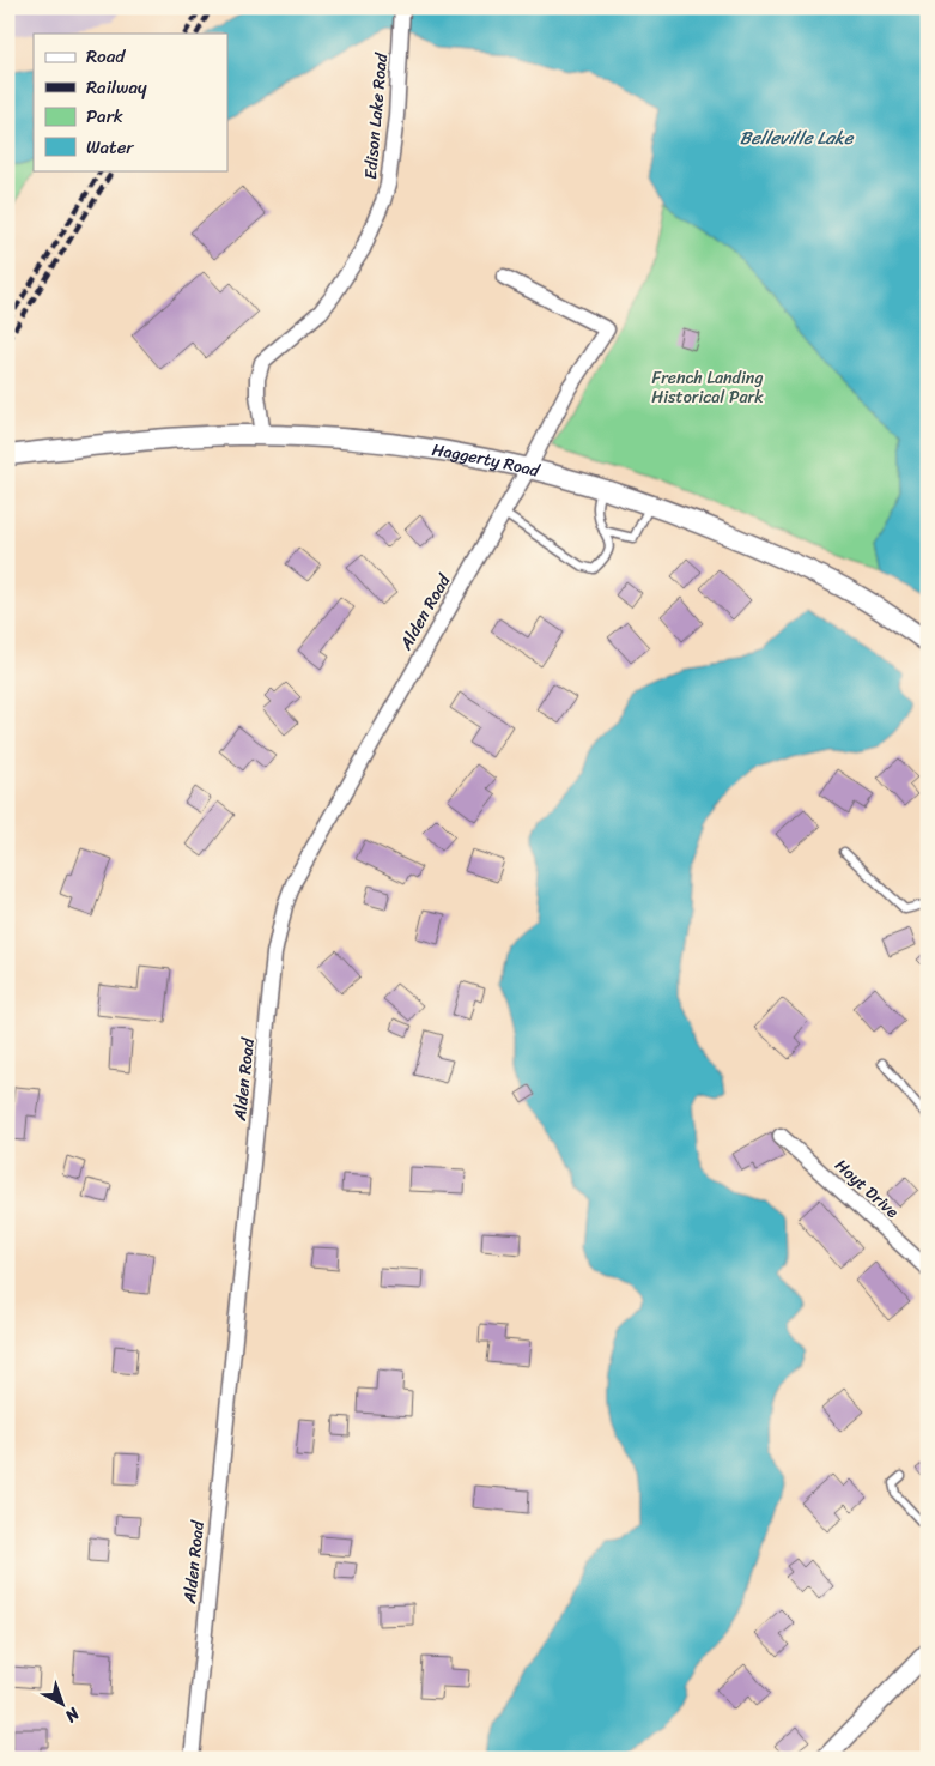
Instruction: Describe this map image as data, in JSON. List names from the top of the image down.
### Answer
{
  "streets": {
    "main road": ["Haggerty Road"],
    "street": ["Edison Lake Road", "Alden Road", "Hoyt Drive"]
  },
  "crossings": [
    ["Edison Lake Road", "Haggerty Road"],
    ["Haggerty Road", "Alden Road"]
  ],
  "water": ["Belleville Lake"],
  "parks": ["French Landing Historical Park"],
  "legend": [
    "Road",
    "Railway",
    "Park",
    "Water"
  ],
  "north": "bottom right"
}
